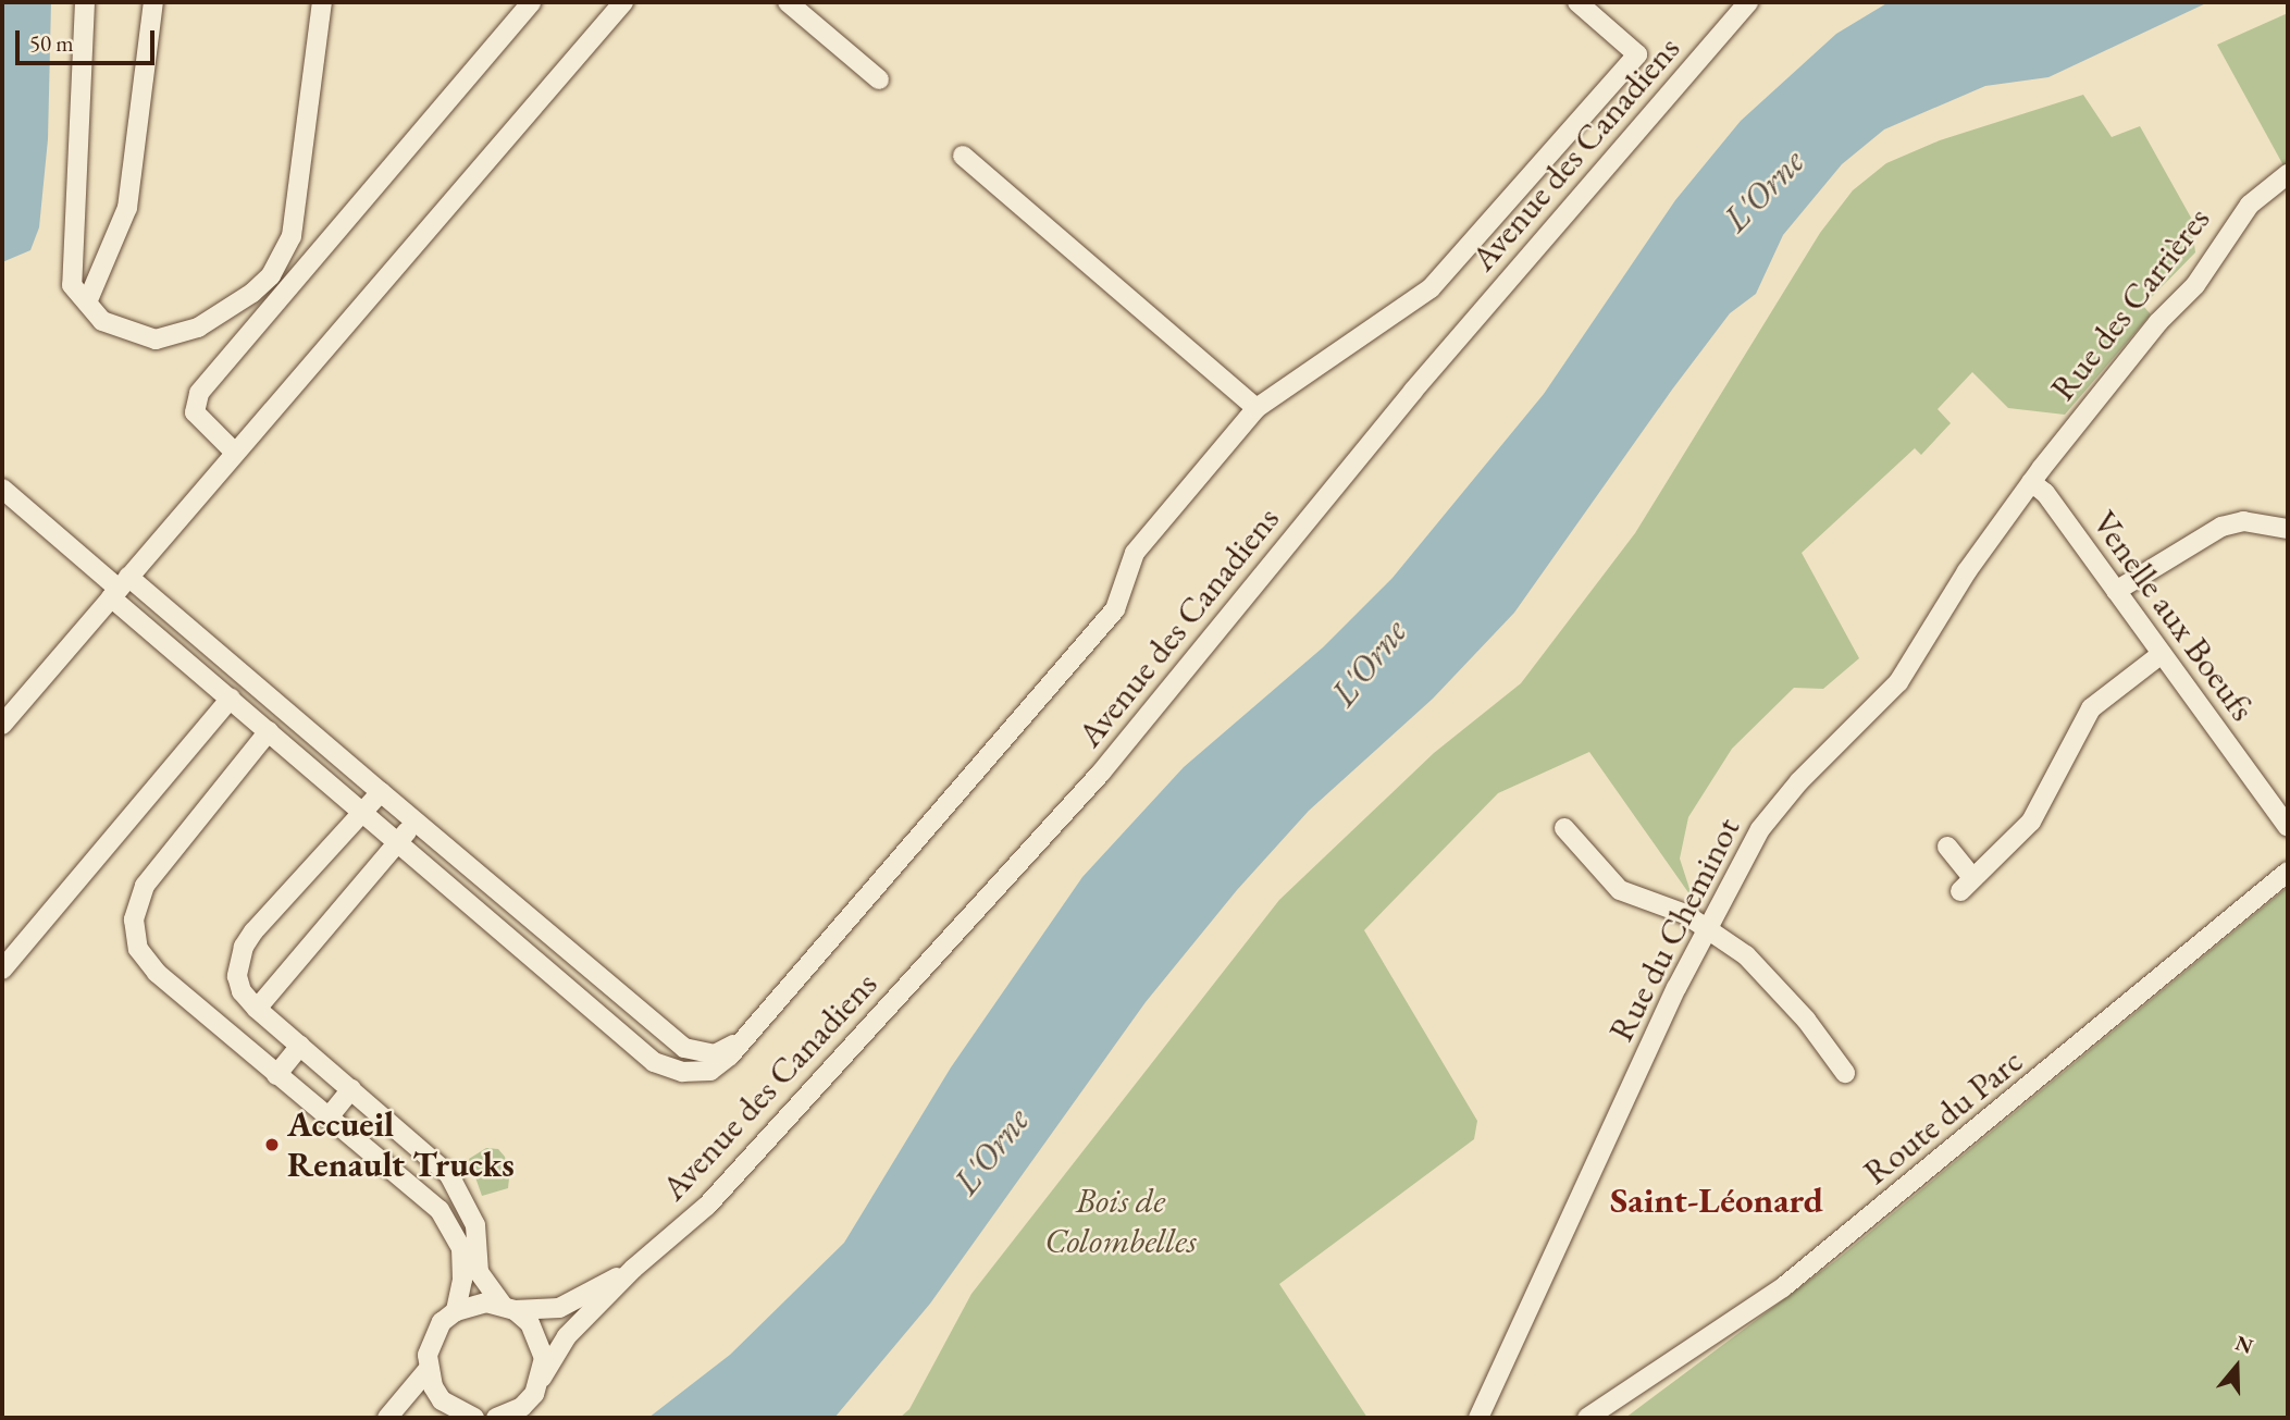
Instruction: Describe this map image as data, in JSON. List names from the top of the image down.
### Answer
{
  "streets": {
    "street": [
      "Avenue des Canadiens",
      "Rue des Carrières",
      "Venelle aux Boeufs",
      "Rue du Cheminot",
      "Route du Parc"
    ]
  },
  "crossings": [
    ["Rue des Carrières", "Venelle aux Boeufs"],
    ["Rue des Carrières", "Rue du Cheminot"],
    ["Venelle aux Boeufs", "Rue du Cheminot"]
  ],
  "districts": ["Saint-Léonard"],
  "water": ["L'Orne"],
  "parks": ["Bois de Colombelles"],
  "places": ["Accueil Renault Trucks"],
  "scale_bar": "50 m",
  "north": "top"
}
